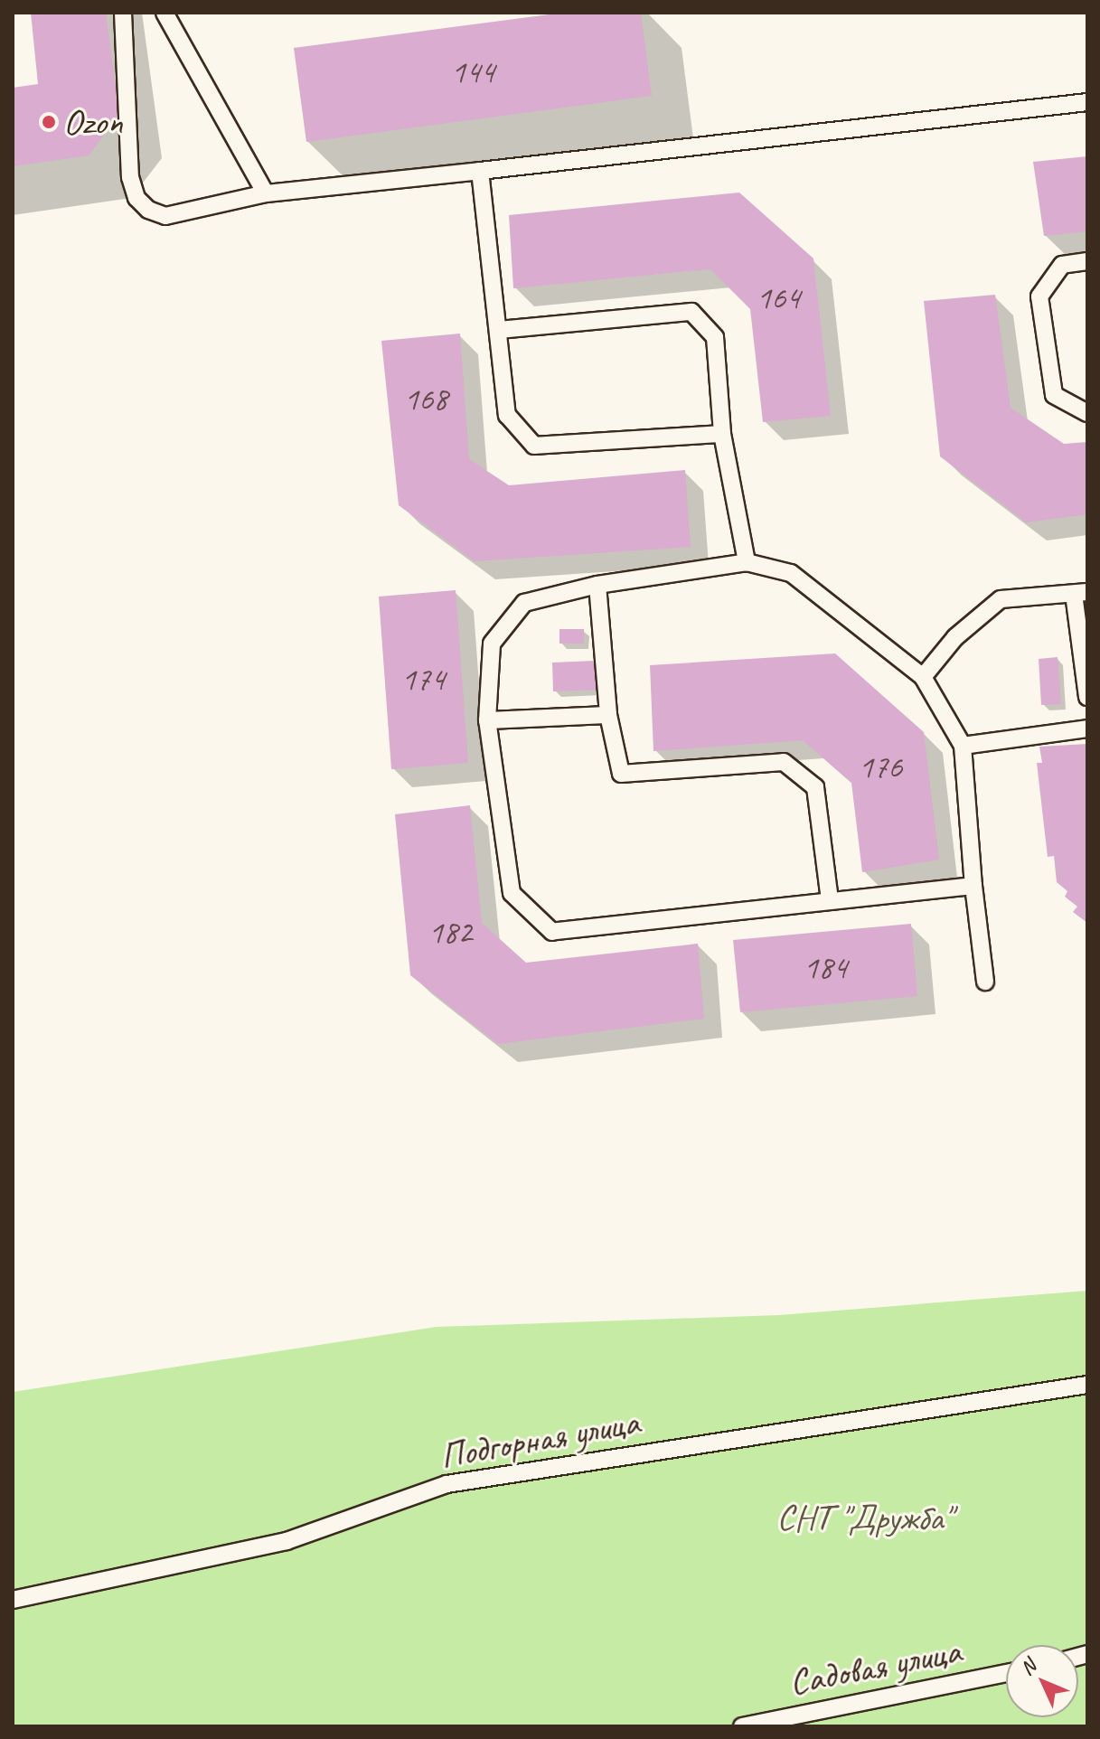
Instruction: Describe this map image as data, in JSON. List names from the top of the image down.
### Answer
{
  "streets": {
    "lane": ["Подгорная улица", "Садовая улица"]
  },
  "parks": ["СНТ \"Дружба\""],
  "places": ["Ozon"],
  "house_numbers": [
    "144",
    "164",
    "168",
    "174",
    "176",
    "182",
    "184"
  ],
  "north": "top left"
}
